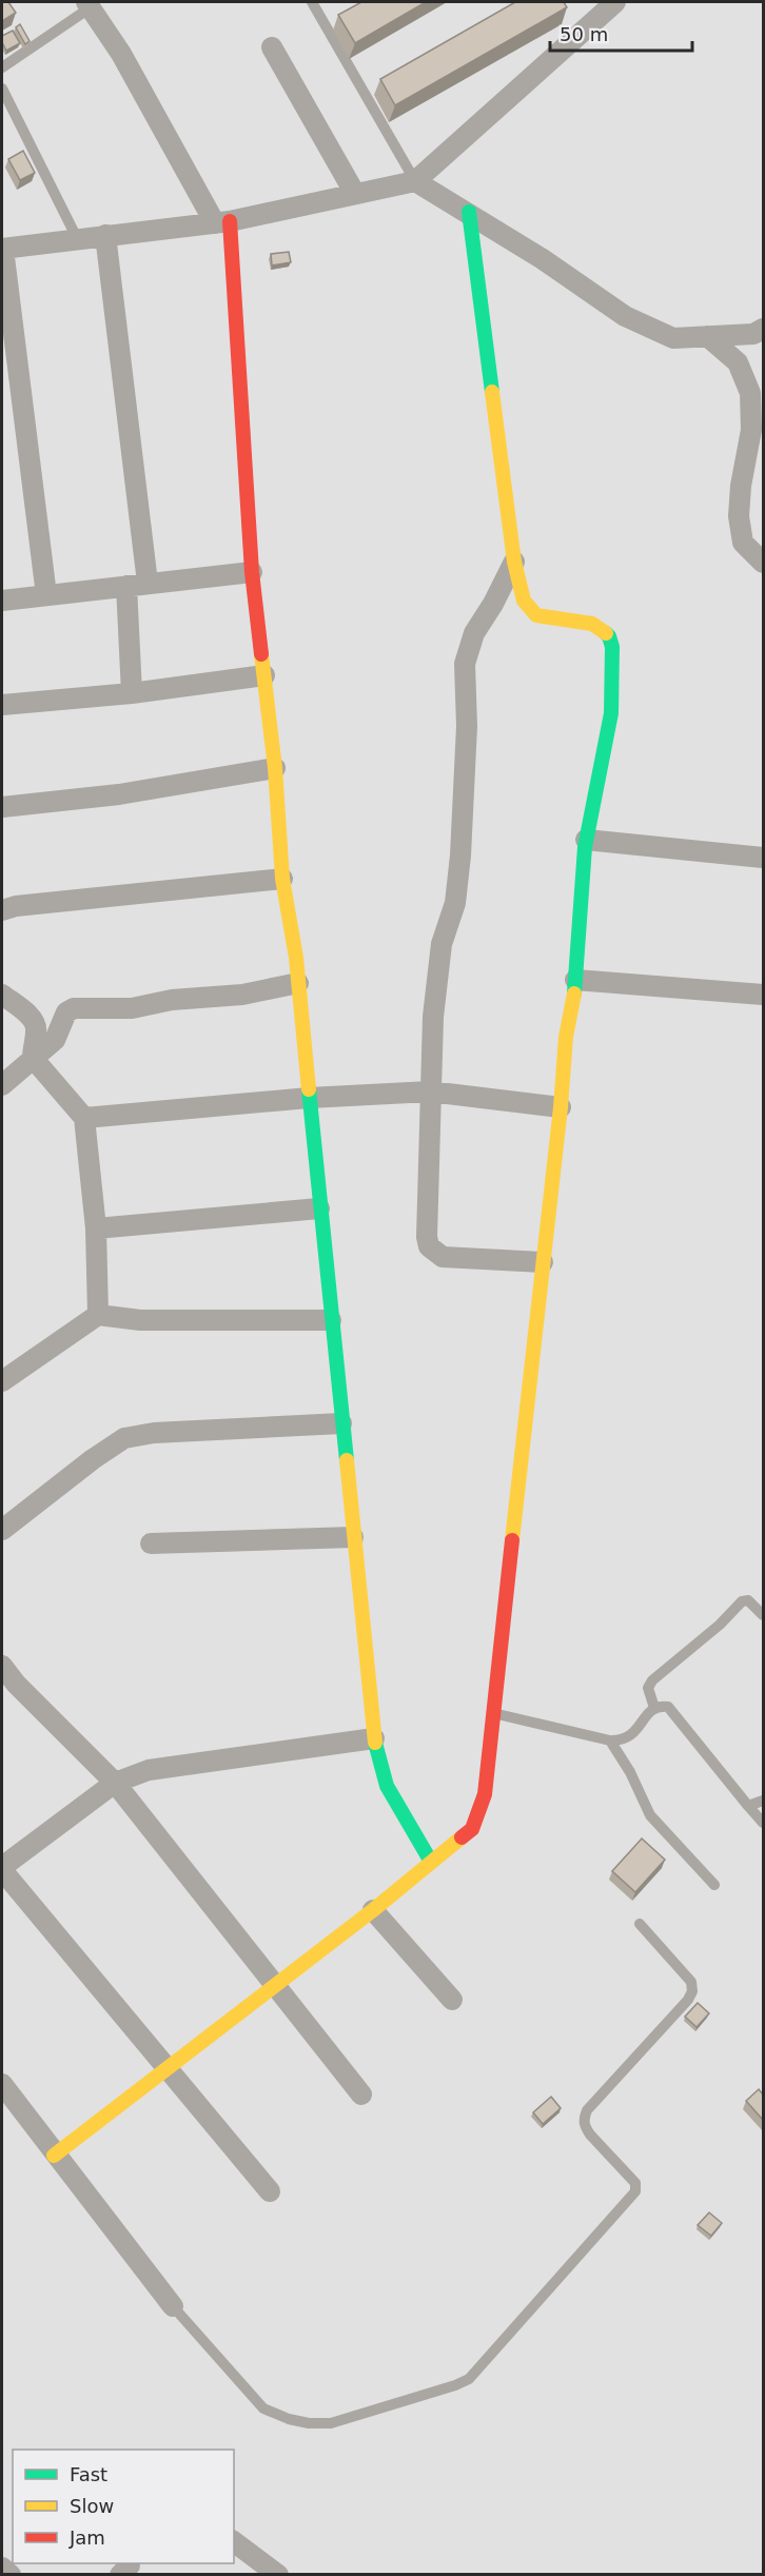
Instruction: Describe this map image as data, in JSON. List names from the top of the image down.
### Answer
{
  "legend": ["Fast", "Slow", "Jam"],
  "scale_bar": "50 m"
}
